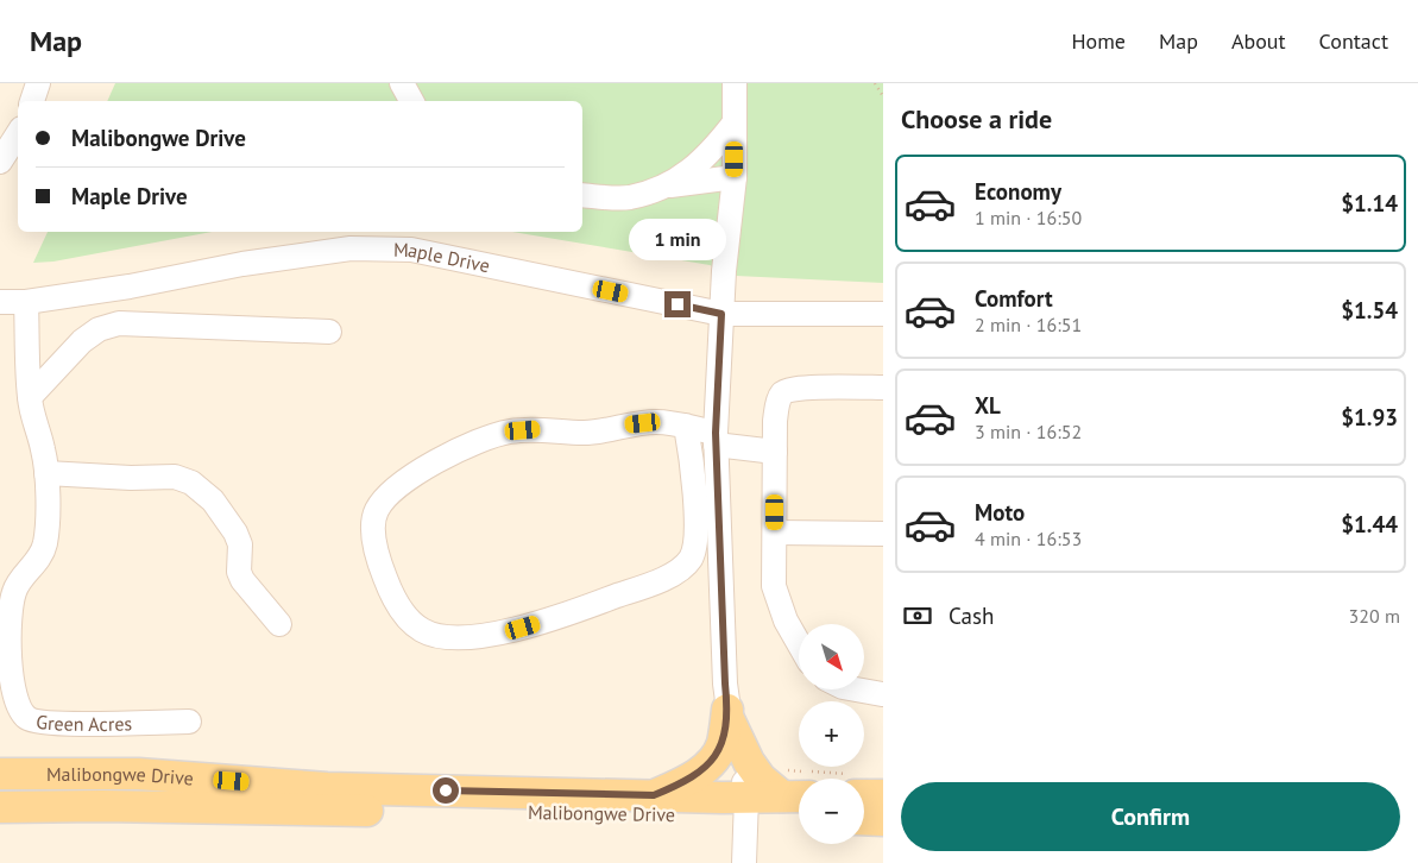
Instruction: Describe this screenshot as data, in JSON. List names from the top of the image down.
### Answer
{
  "streets": {
    "main road": ["Malibongwe Drive"],
    "street": ["Maple Drive", "Green Acres"]
  },
  "crossings": [
    ["Maple Drive", "Green Acres"]
  ],
  "north": "bottom right",
  "page": {
    "header": "Map",
    "nav": [
      "Home",
      "Map",
      "About",
      "Contact"
    ],
    "heading": "Choose a ride",
    "banner": ["Malibongwe Drive", "Maple Drive"],
    "list": [
      {
        "name": "Economy",
        "note": "1 min · 16:50",
        "value": "$1.14"
      },
      {
        "name": "Comfort",
        "note": "2 min · 16:51",
        "value": "$1.54"
      },
      {
        "name": "XL",
        "note": "3 min · 16:52",
        "value": "$1.93"
      },
      {
        "name": "Moto",
        "note": "4 min · 16:53",
        "value": "$1.44"
      }
    ],
    "bubble": "1 min",
    "pay": ["Cash", "320 m"],
    "map_buttons": ["+", "−"],
    "buttons": "Confirm"
  }
}
